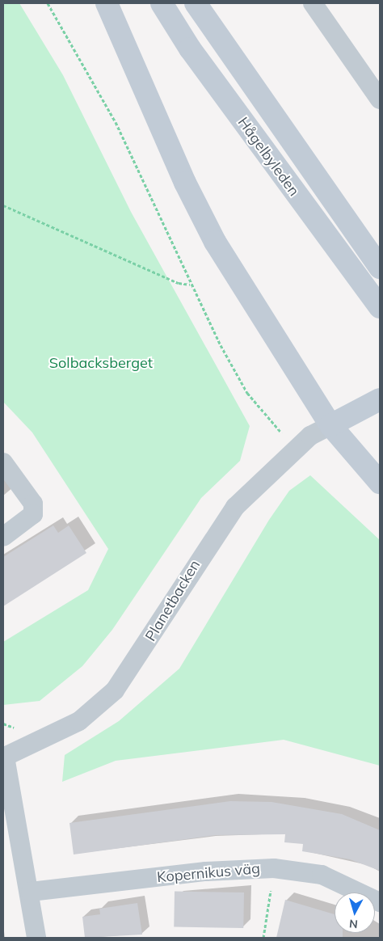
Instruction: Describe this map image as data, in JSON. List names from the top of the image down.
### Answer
{
  "streets": {
    "main road": ["Hågelbyleden"],
    "street": ["Planetbacken", "Kopernikus väg"]
  },
  "parks": ["Solbacksberget"],
  "north": "bottom"
}
